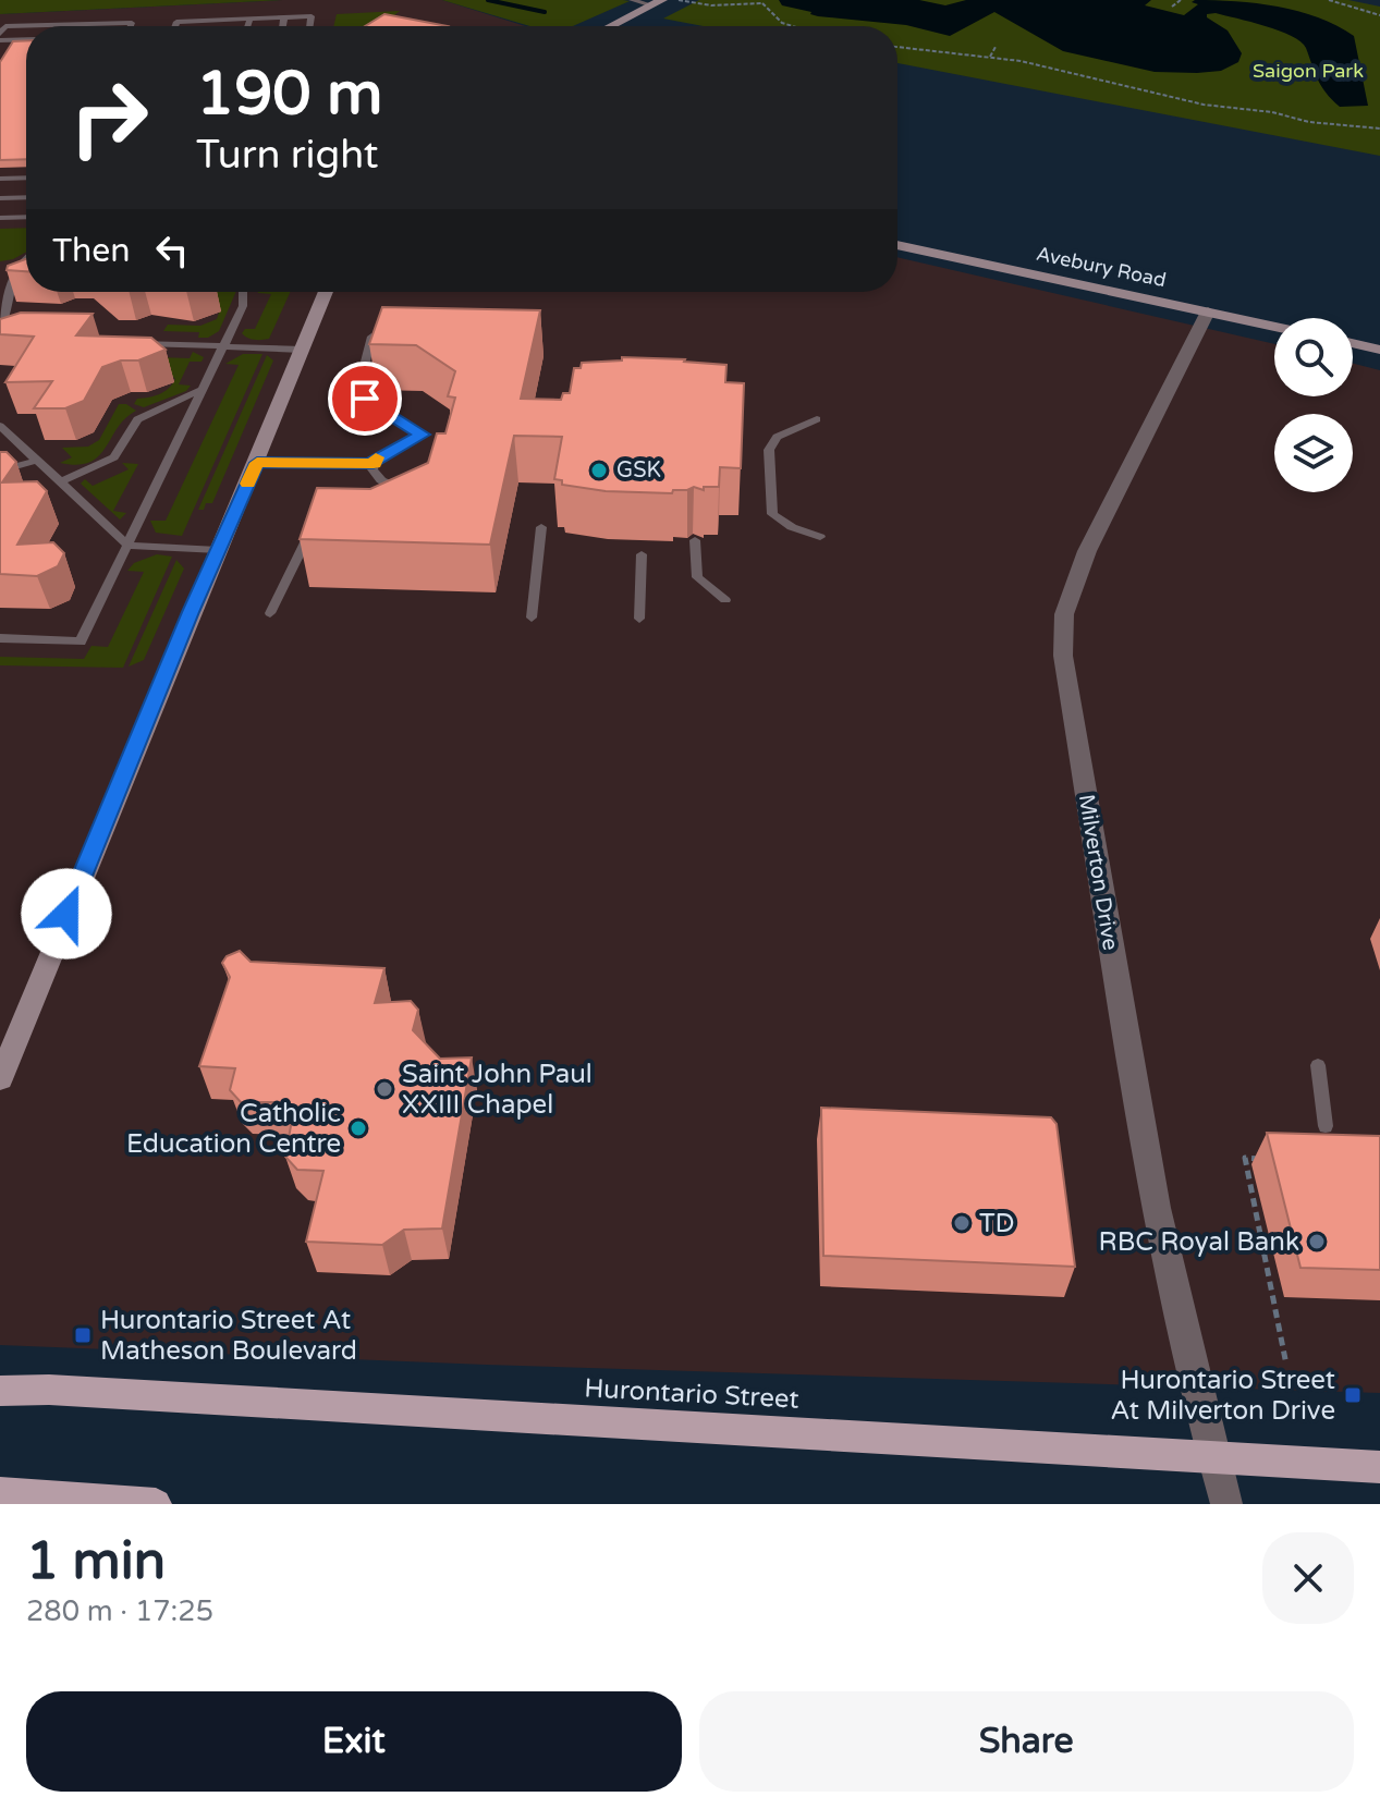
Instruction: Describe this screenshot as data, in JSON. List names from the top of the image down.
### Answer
{
  "streets": {
    "main road": ["Hurontario Street"],
    "street": ["Avebury Road", "Milverton Drive"]
  },
  "crossings": [
    ["Avebury Road", "Milverton Drive"],
    ["Milverton Drive", "Hurontario Street"]
  ],
  "parks": ["Saigon Park"],
  "places": {
    "other": [
      "GSK",
      "Saint John Paul XXIII Chapel",
      "Catholic Education Centre",
      "TD",
      "RBC Royal Bank"
    ],
    "transit": ["Hurontario Street At Matheson Boulevard", "Hurontario Street At Milverton Drive"]
  },
  "page": {
    "turn": ["190 m", "Turn right"],
    "then": "Then",
    "heading": ["1 min", "280 m · 17:25"],
    "buttons": ["Exit", "Share"]
  }
}
